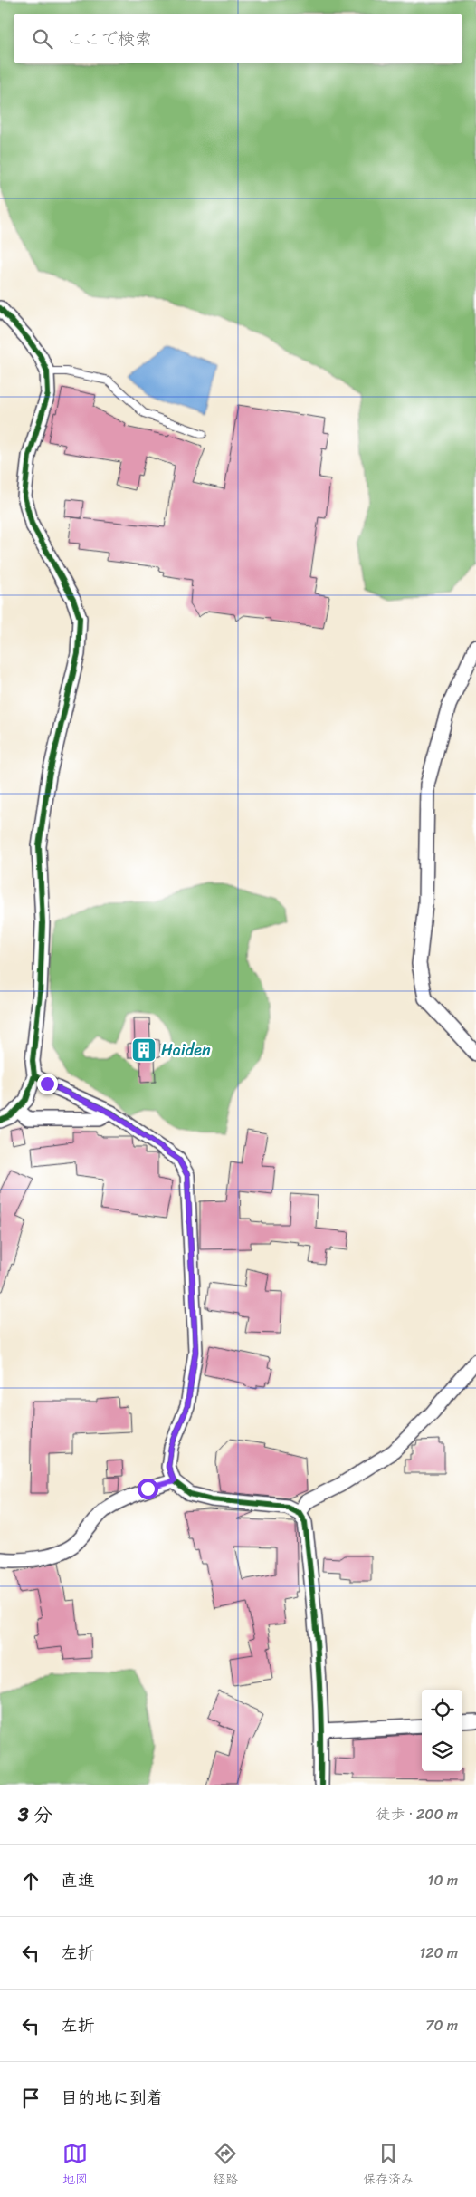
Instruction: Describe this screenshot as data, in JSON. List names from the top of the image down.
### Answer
{
  "places": {
    "building": ["Haiden"]
  },
  "page": {
    "search": "ここで検索",
    "heading": ["3 分", "徒歩 · 200 m"],
    "list": [
      ["直進", "10 m"],
      ["左折", "120 m"],
      ["左折", "70 m"],
      "目的地に到着"
    ],
    "nav": ["地図", "経路", "保存済み"]
  }
}
